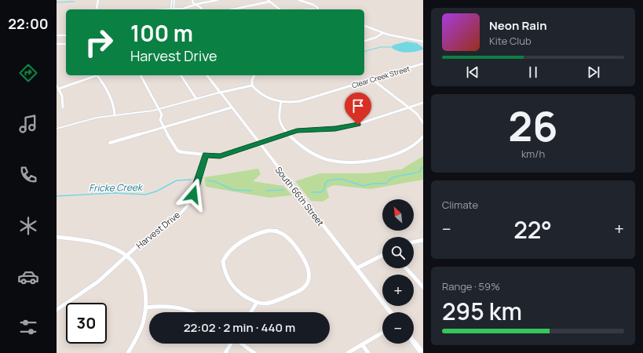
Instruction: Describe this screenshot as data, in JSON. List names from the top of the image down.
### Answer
{
  "streets": {
    "street": ["Clear Creek Street", "South 66th Street", "Harvest Drive"]
  },
  "water": ["Fricke Creek"],
  "north": "top left",
  "page": {
    "tabs": "22:00",
    "turn": ["100 m", "Harvest Drive"],
    "song": ["Neon Rain", "Kite Club"],
    "tile": [
      ["26", "km/h"],
      "Climate",
      ["Range · 59%", "295 km"]
    ],
    "map_buttons": ["+", "−"],
    "heat": ["−", "22°", "+"],
    "limit": "30",
    "trip": "22:02 · 2 min · 440 m"
  }
}
